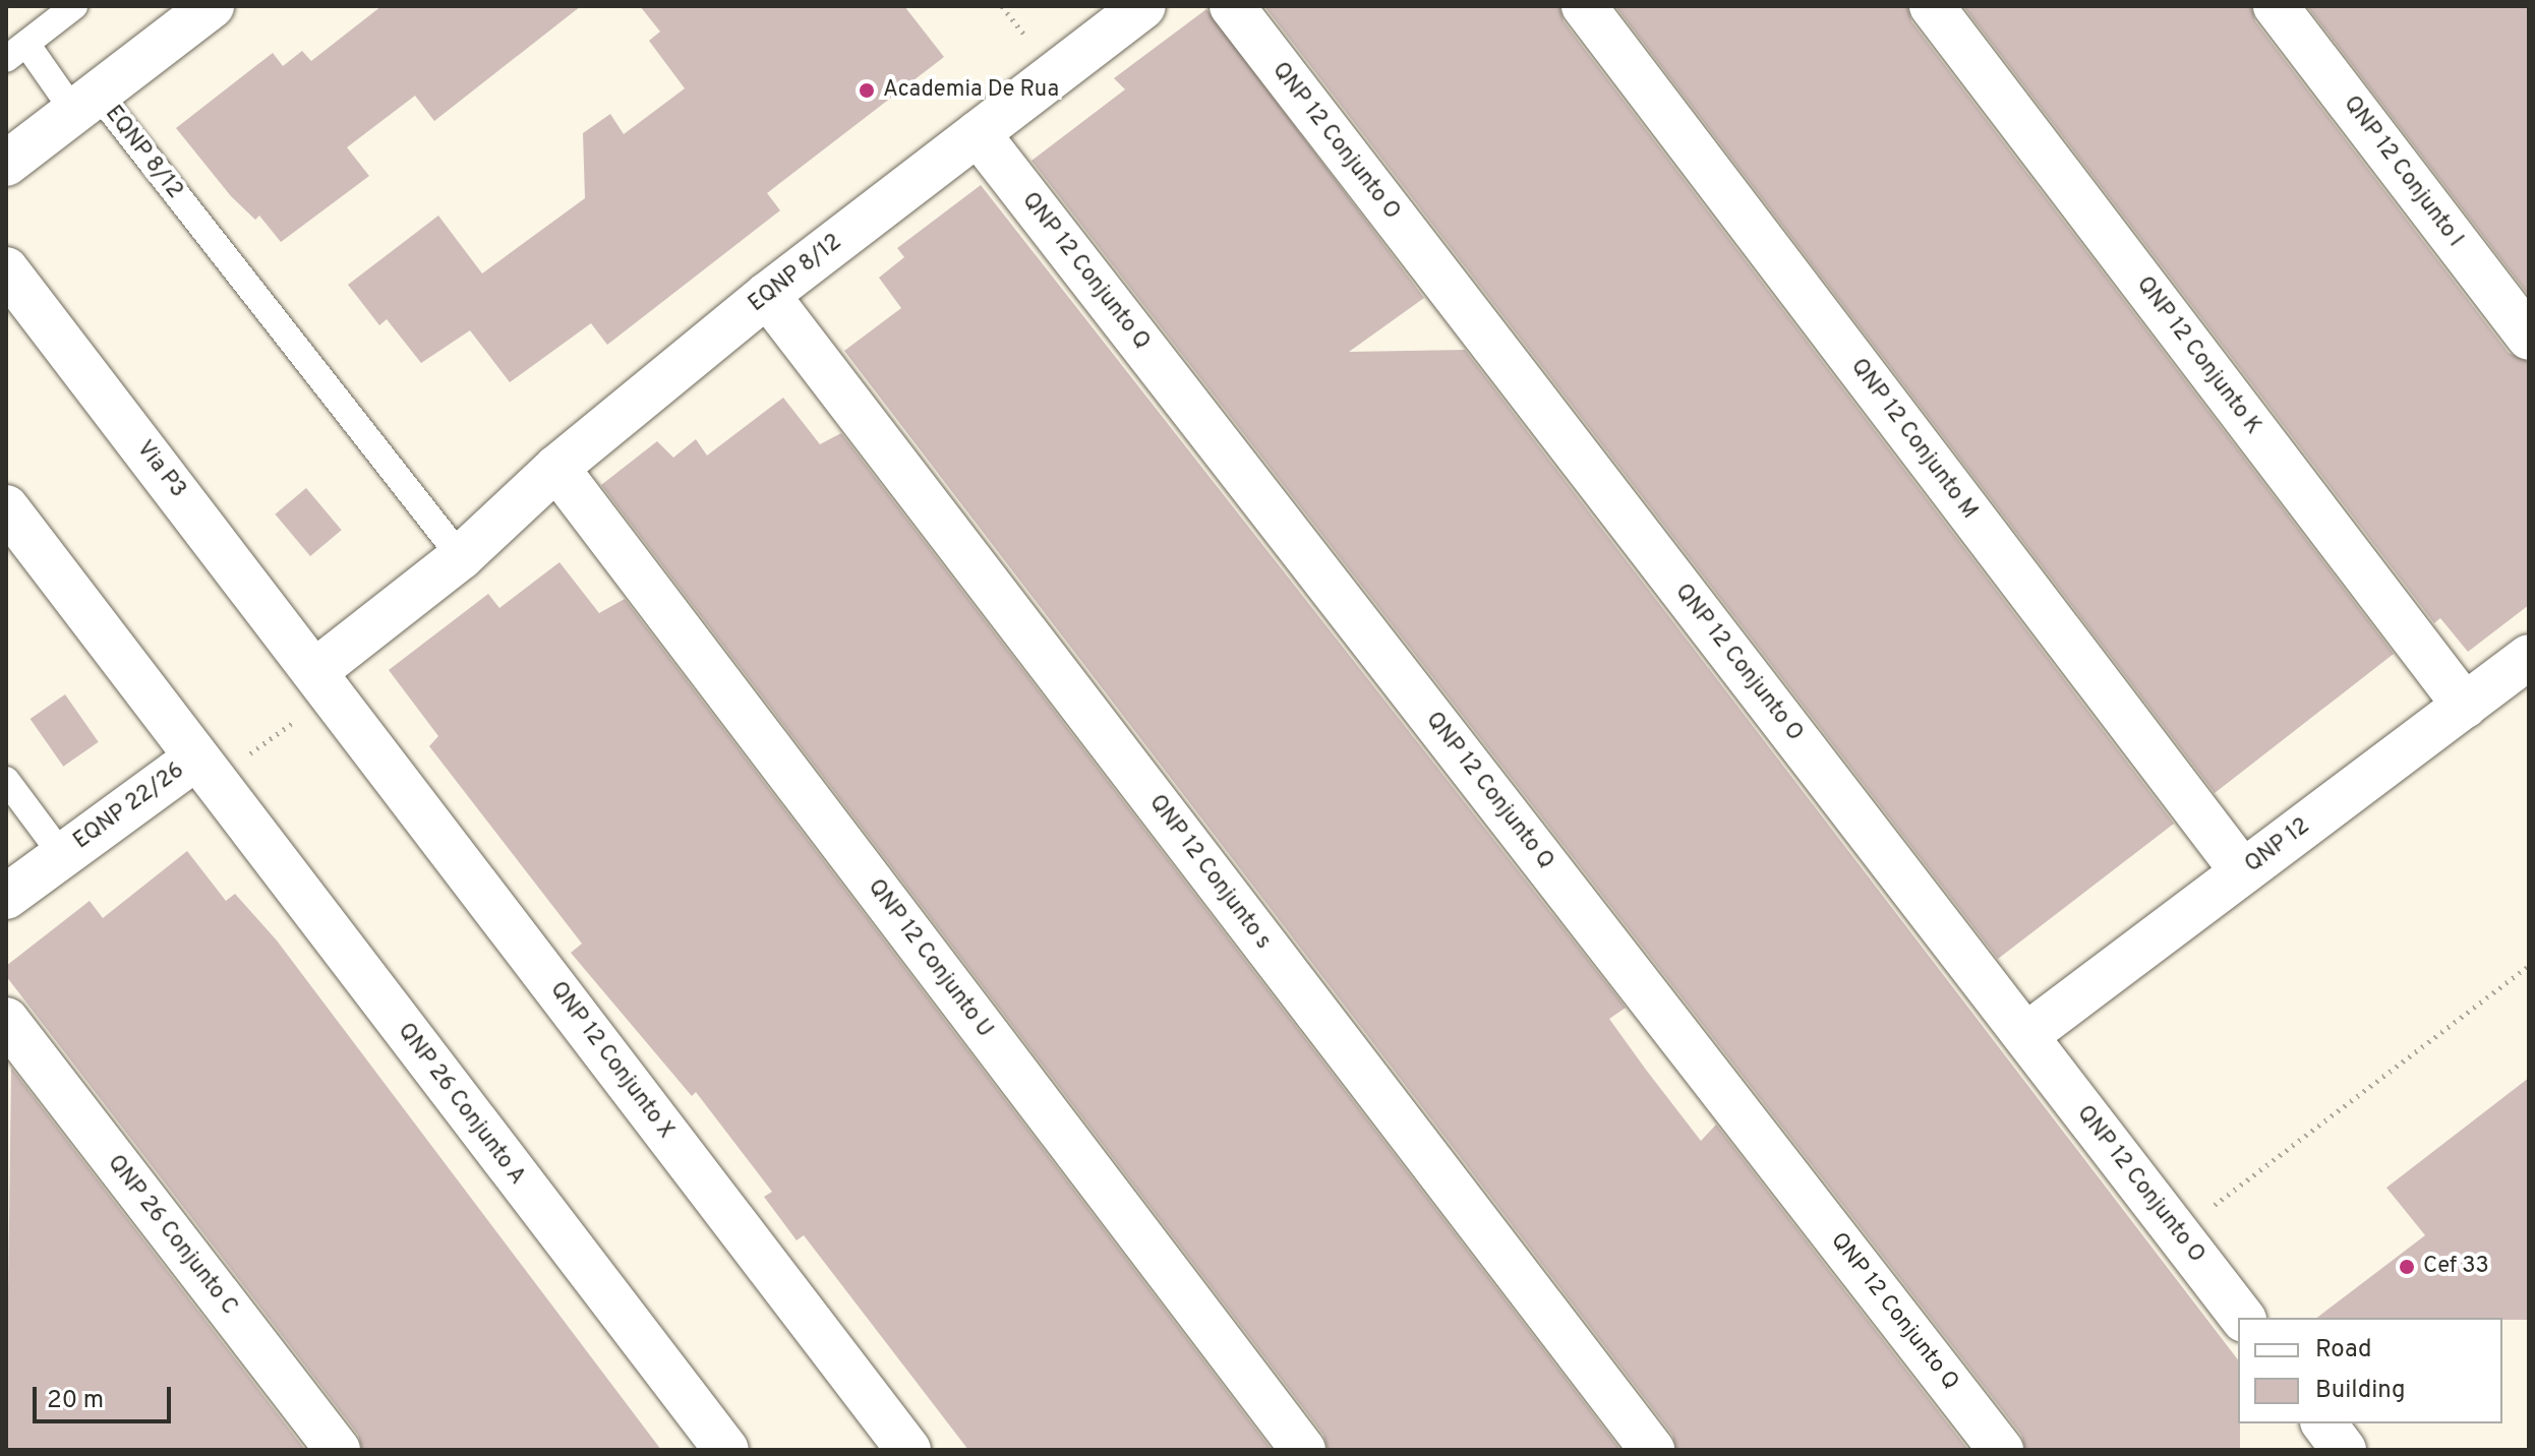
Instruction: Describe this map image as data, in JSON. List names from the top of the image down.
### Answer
{
  "streets": {
    "street": [
      "QNP 12 Conjunto O",
      "EQNP 8/12",
      "QNP 12 Conjunto I",
      "QNP 12 Conjunto Q",
      "QNP 12 Conjunto K",
      "QNP 12 Conjunto M",
      "Via P3",
      "EQNP 22/26",
      "QNP 12",
      "QNP 12 Conjunto s",
      "QNP 12 Conjunto U",
      "QNP 12 Conjunto X",
      "QNP 26 Conjunto A",
      "QNP 26 Conjunto C"
    ]
  },
  "crossings": [
    ["QNP 12 Conjunto O", "QNP 12"],
    ["EQNP 8/12", "QNP 12 Conjunto Q"],
    ["EQNP 8/12", "Via P3"],
    ["EQNP 8/12", "QNP 12 Conjunto s"],
    ["EQNP 8/12", "QNP 12 Conjunto U"],
    ["EQNP 8/12", "QNP 12 Conjunto X"],
    ["QNP 12 Conjunto K", "QNP 12"],
    ["QNP 12 Conjunto M", "QNP 12"],
    ["Via P3", "QNP 12 Conjunto X"],
    ["EQNP 22/26", "QNP 26 Conjunto A"]
  ],
  "places": ["Academia De Rua", "Cef 33"],
  "legend": ["Road", "Building"],
  "scale_bar": "20 m"
}
